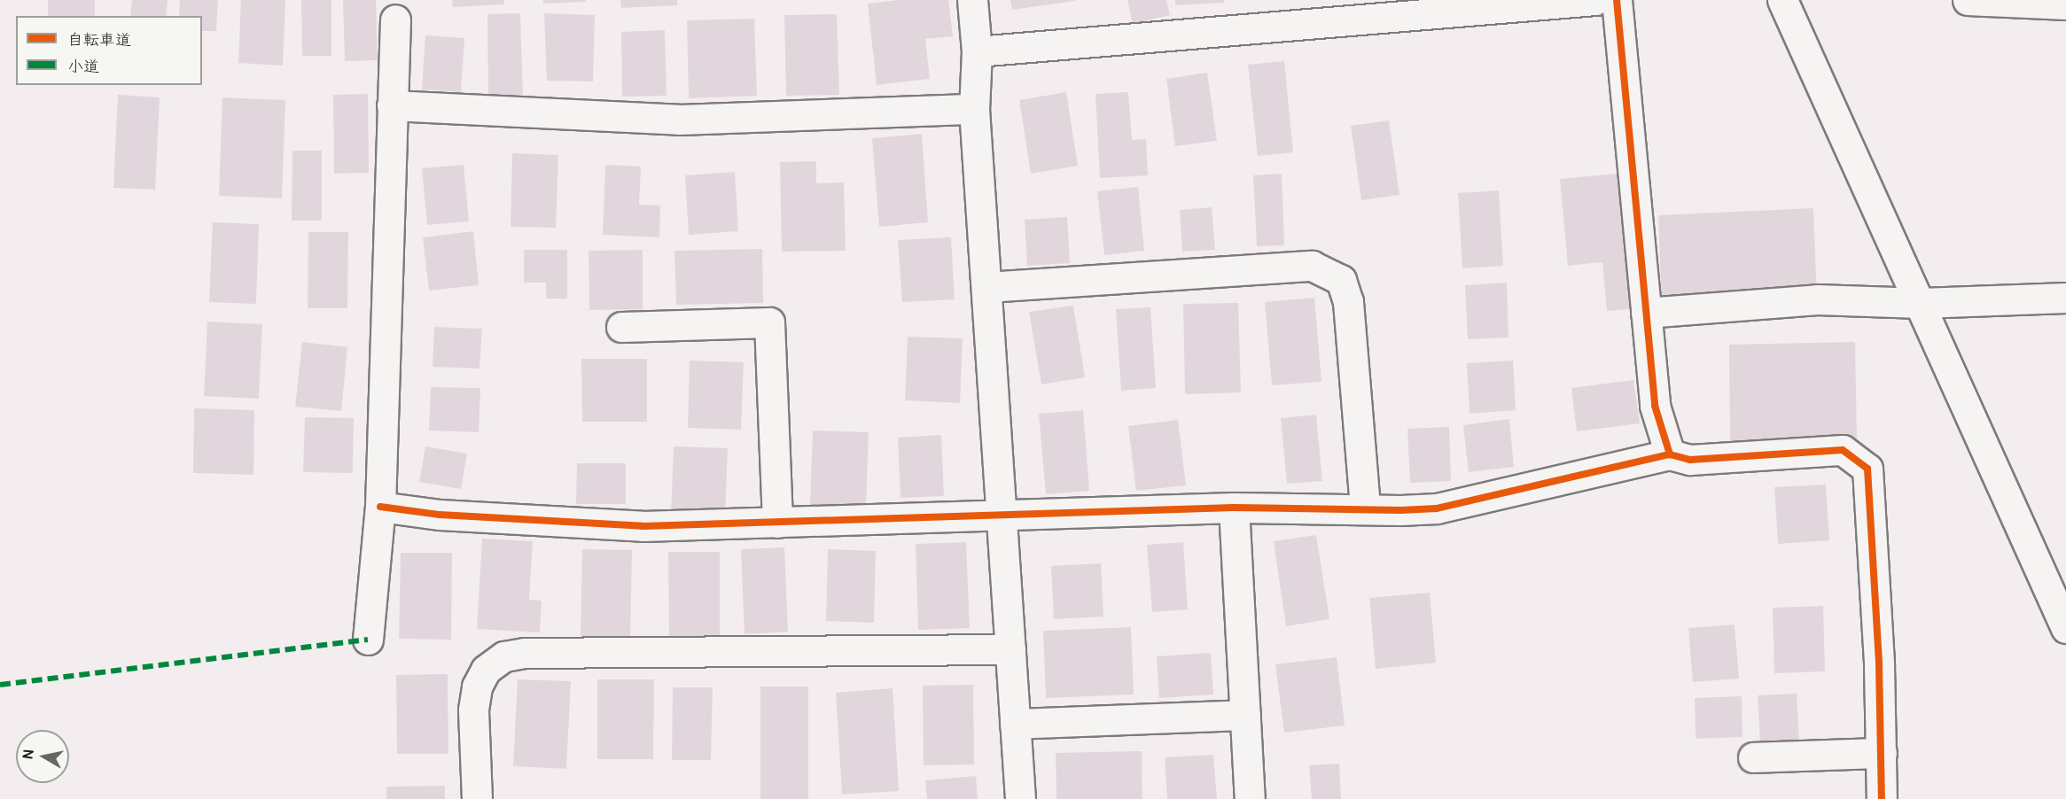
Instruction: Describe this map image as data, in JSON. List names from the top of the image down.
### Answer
{
  "legend": ["自転車道", "小道"],
  "north": "left"
}
